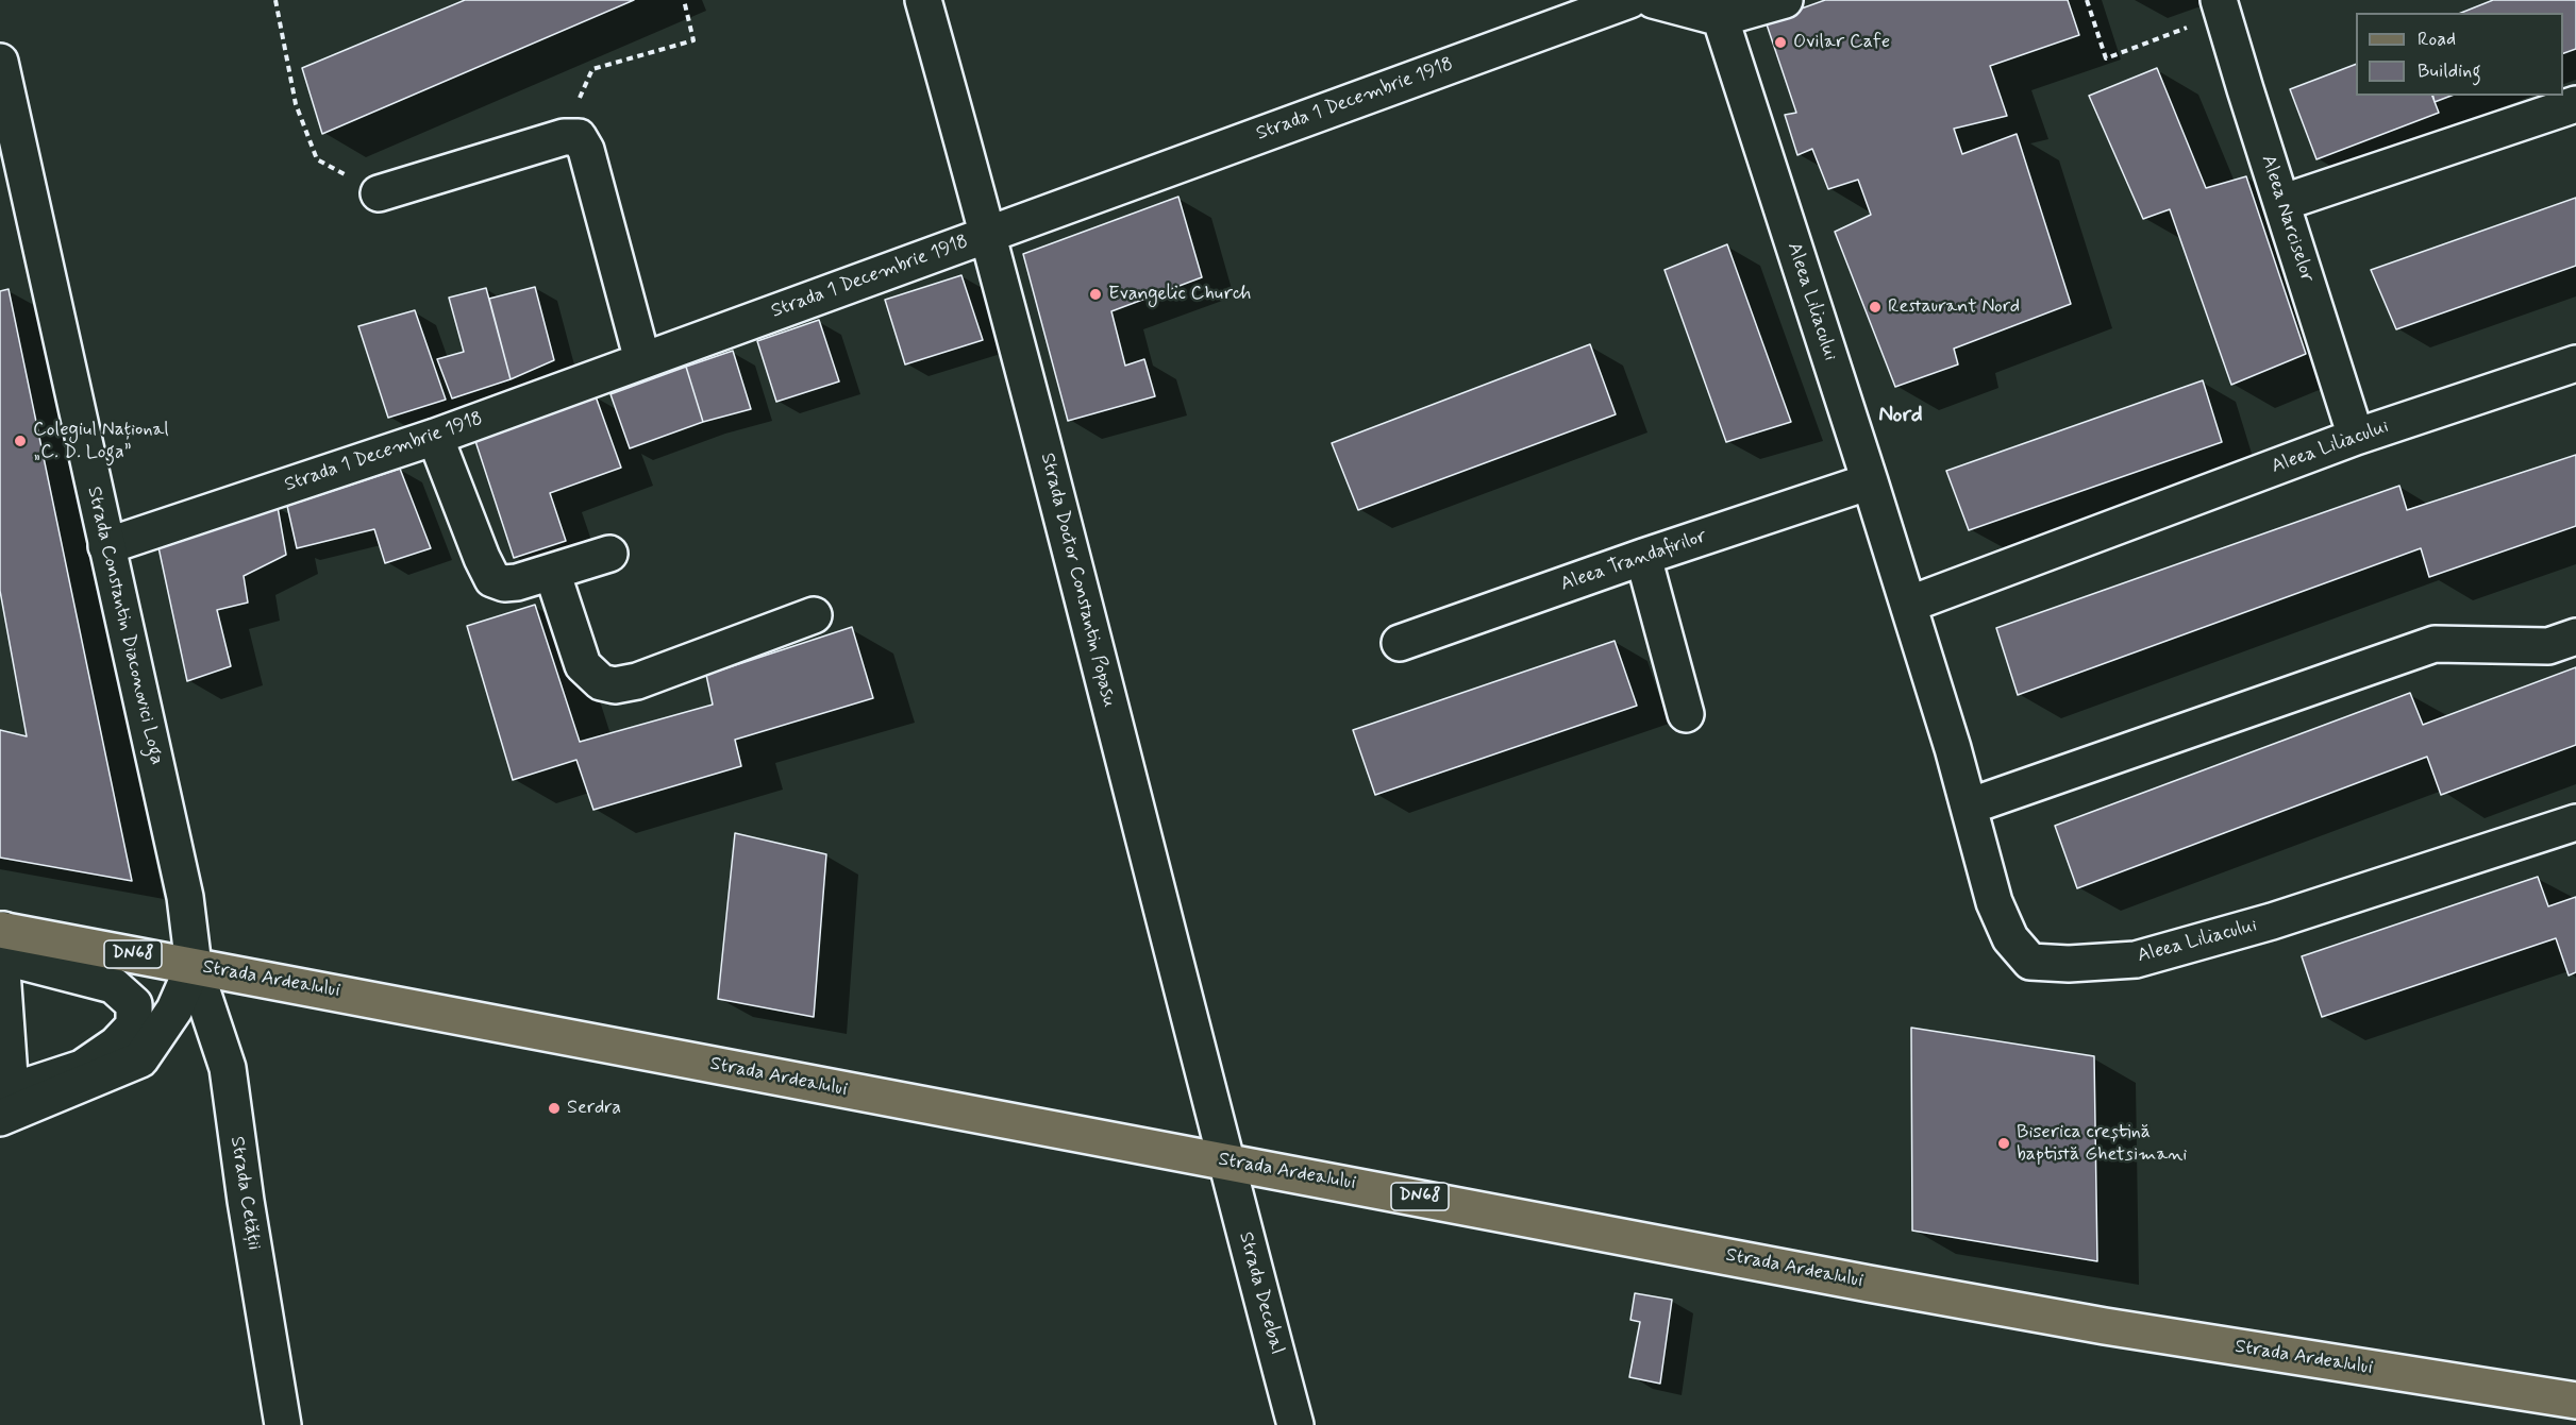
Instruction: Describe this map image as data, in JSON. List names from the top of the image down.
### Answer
{
  "streets": {
    "main road": ["DN68", "Strada Ardealului"],
    "street": [
      "Strada 1 Decembrie 1918",
      "Aleea Narciselor",
      "Aleea Liliacului",
      "Aleea Trandafirilor",
      "Strada Doctor Constantin Popasu",
      "Strada Constantin Diaconovici Loga",
      "Strada Cetății",
      "Strada Decebal"
    ]
  },
  "crossings": [
    ["Strada 1 Decembrie 1918", "Strada Doctor Constantin Popasu"],
    ["Strada 1 Decembrie 1918", "Strada Constantin Diaconovici Loga"],
    ["Aleea Narciselor", "Aleea Liliacului"],
    ["Aleea Liliacului", "Aleea Trandafirilor"],
    ["Strada Doctor Constantin Popasu", "Strada Ardealului"],
    ["Strada Doctor Constantin Popasu", "Strada Decebal"],
    ["Strada Constantin Diaconovici Loga", "Strada Ardealului"],
    ["Strada Constantin Diaconovici Loga", "Strada Cetății"],
    ["Strada Ardealului", "Strada Cetății"],
    ["Strada Ardealului", "Strada Decebal"]
  ],
  "districts": ["Nord"],
  "places": [
    "Ovilar Cafe",
    "Evangelic Church",
    "Restaurant Nord",
    "Colegiul Național „C. D. Loga”",
    "Serdra",
    "Biserica creștină baptistă Ghetsimani"
  ],
  "legend": ["Road", "Building"]
}
